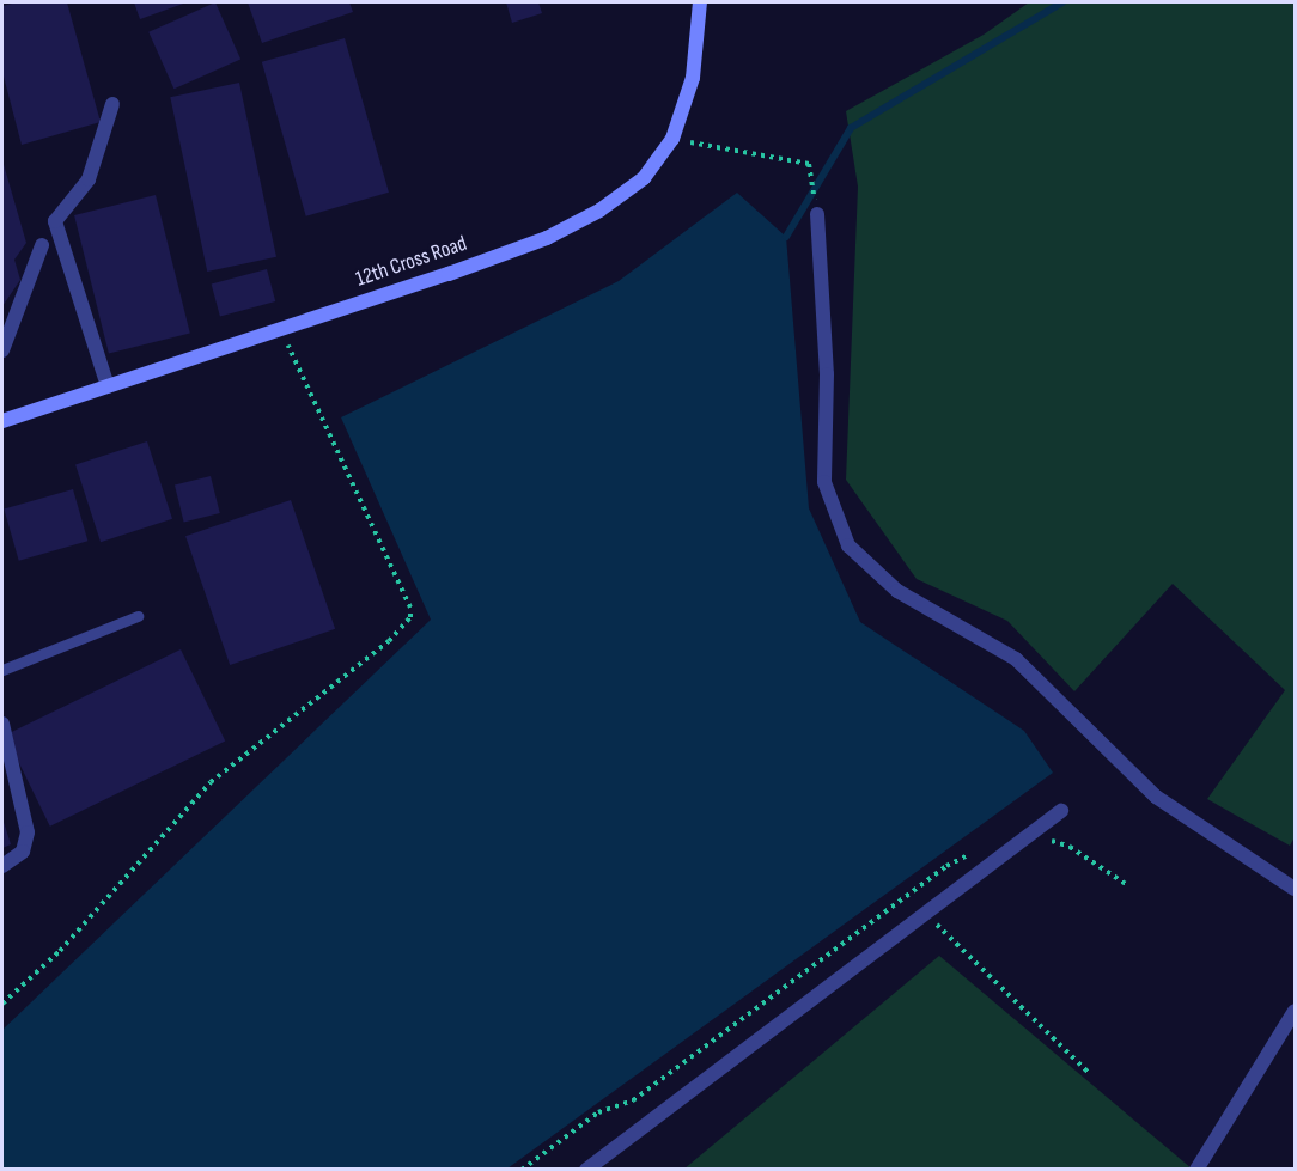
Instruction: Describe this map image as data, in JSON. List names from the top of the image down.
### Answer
{
  "streets": {
    "street": ["12th Cross Road"]
  }
}
